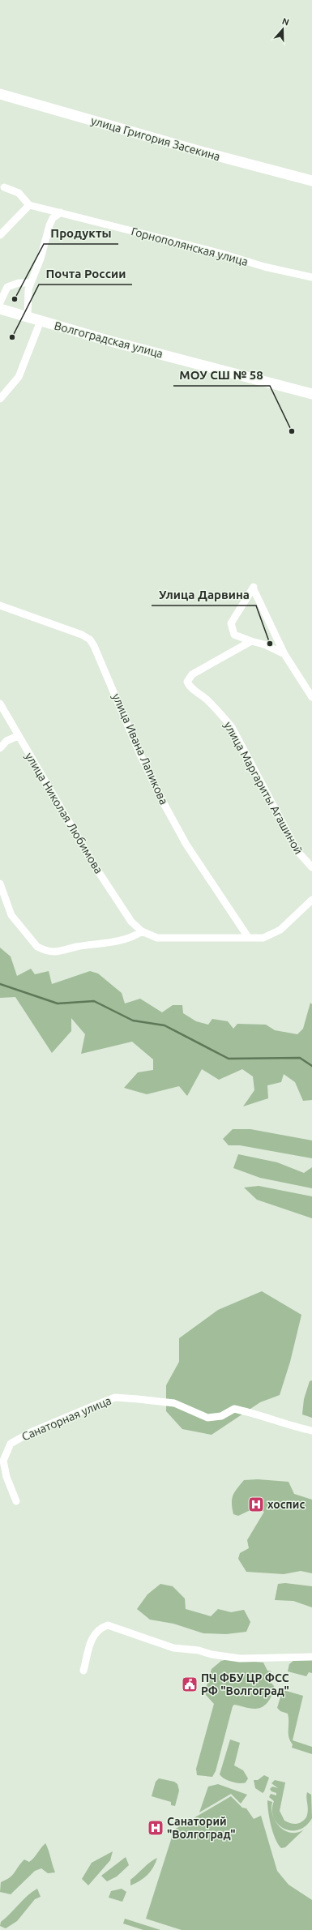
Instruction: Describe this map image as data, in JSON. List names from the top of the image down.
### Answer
{
  "streets": {
    "street": [
      "улица Григория Засекина",
      "Горнополянская улица",
      "Волгоградская улица",
      "улица Ивана Лапикова",
      "улица Маргариты Агашиной",
      "улица Николая Любимова",
      "Санаторная улица"
    ]
  },
  "places": {
    "other": [
      "Продукты",
      "Почта России",
      "МОУ СШ № 58",
      "Улица Дарвина"
    ],
    "hospital": ["хоспис", "Санаторий \"Волгоград\""],
    "public building": ["ПЧ ФБУ ЦР ФСС РФ \"Волгоград\""]
  },
  "north": "top"
}
